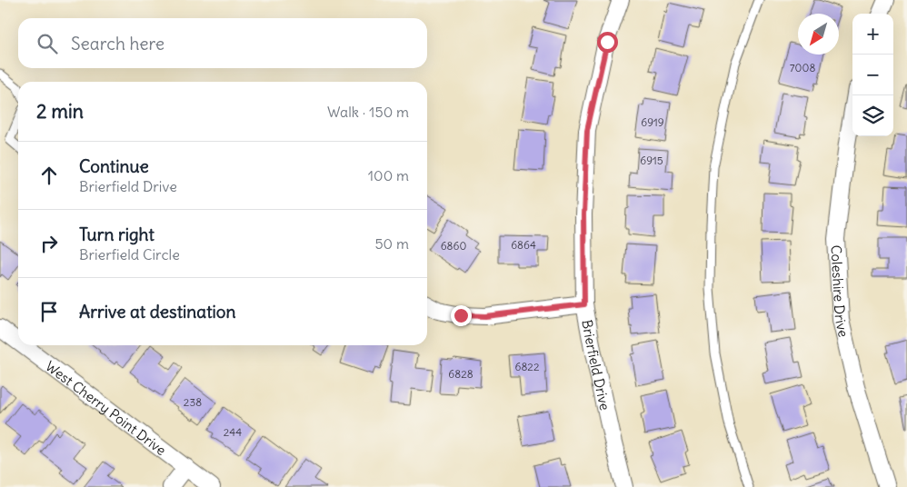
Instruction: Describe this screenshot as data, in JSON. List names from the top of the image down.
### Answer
{
  "streets": {
    "street": ["Coleshire Drive", "Brierfield Drive", "West Cherry Point Drive"]
  },
  "house_numbers": [
    "7008",
    "6919",
    "6915",
    "6864",
    "6860",
    "6822",
    "6828",
    "238",
    "244"
  ],
  "north": "bottom left",
  "page": {
    "map_buttons": ["+", "−"],
    "search": "Search here",
    "heading": ["2 min", "Walk · 150 m"],
    "list": [
      ["Continue", "Brierfield Drive", "100 m"],
      ["Turn right", "Brierfield Circle", "50 m"],
      "Arrive at destination"
    ]
  }
}
